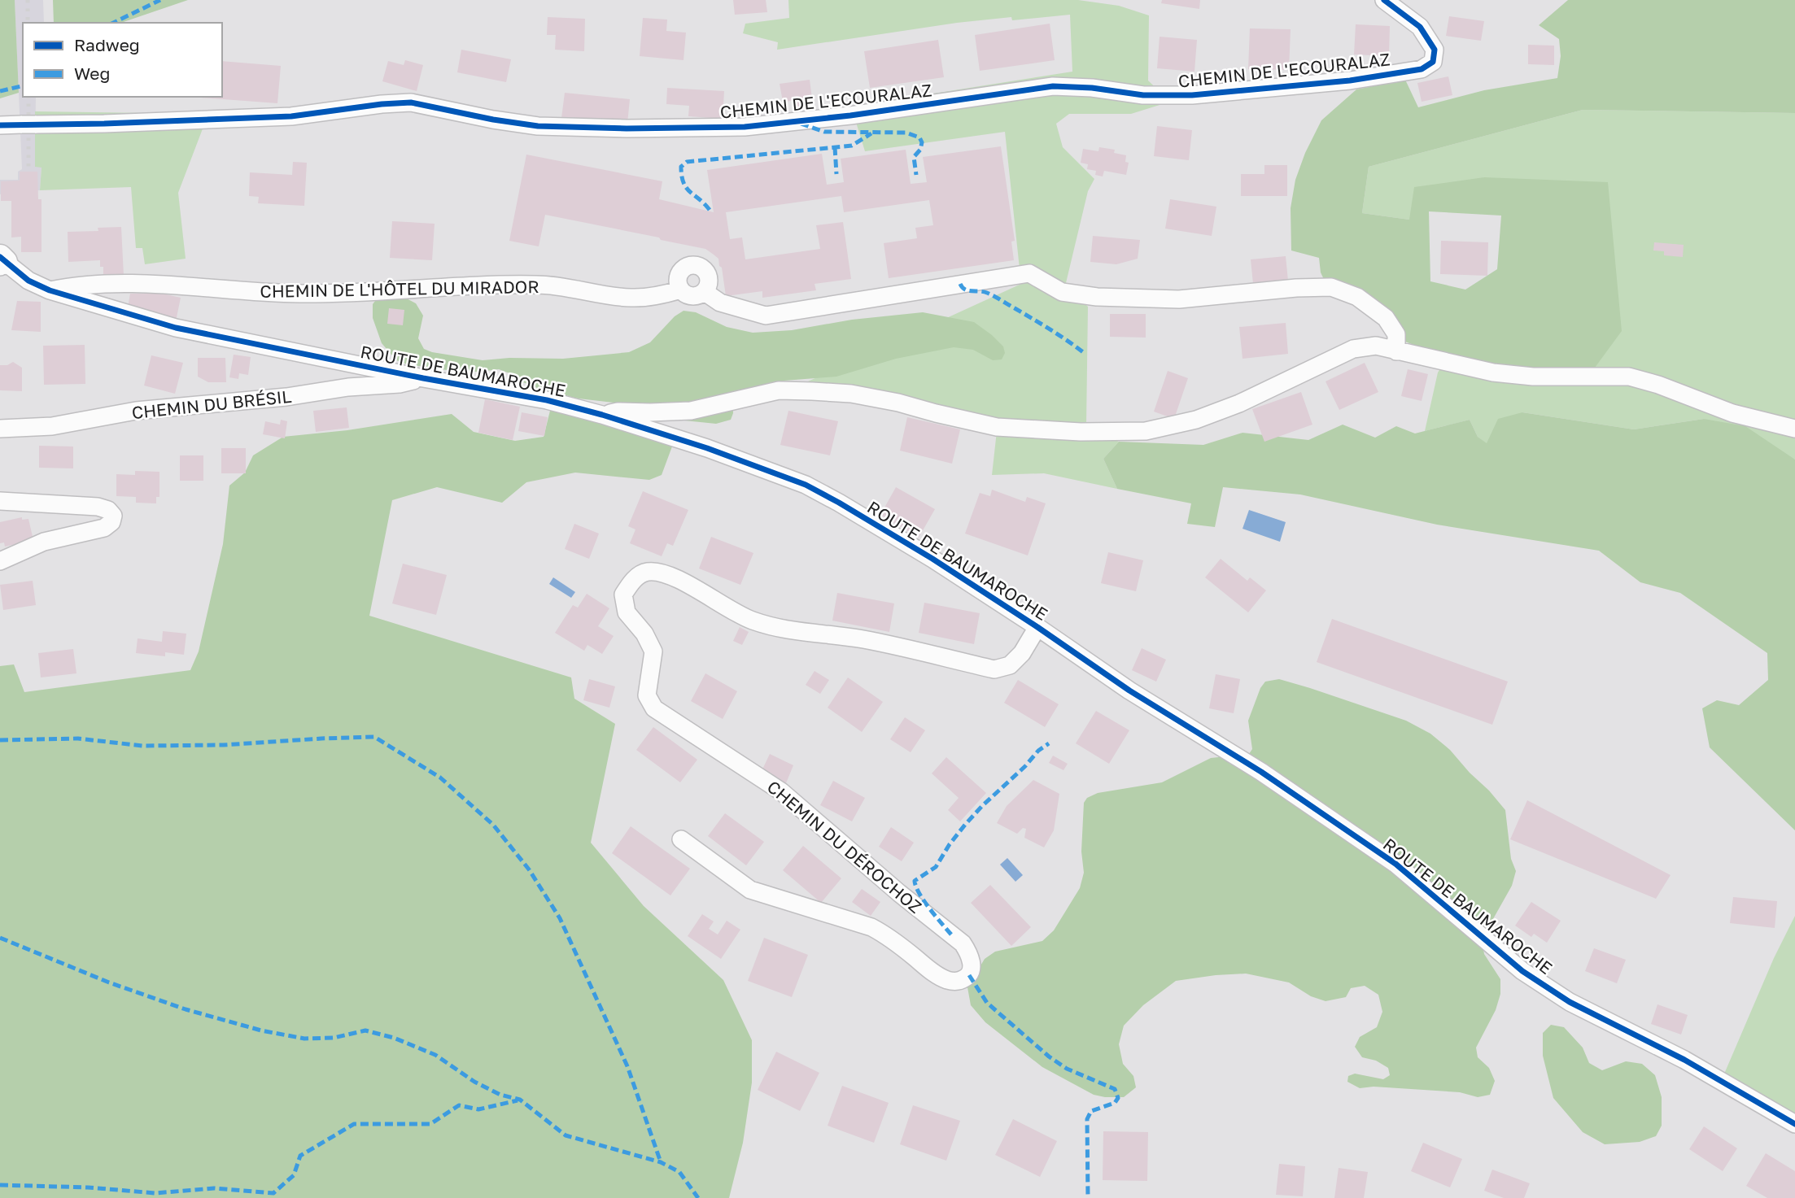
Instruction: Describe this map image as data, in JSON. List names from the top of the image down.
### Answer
{
  "streets": {
    "street": [
      "CHEMIN DE L'ECOURALAZ",
      "CHEMIN DE L'HÔTEL DU MIRADOR",
      "ROUTE DE BAUMAROCHE",
      "CHEMIN DU BRÉSIL",
      "CHEMIN DU DÉROCHOZ"
    ]
  },
  "crossings": [
    ["CHEMIN DE L'HÔTEL DU MIRADOR", "ROUTE DE BAUMAROCHE"],
    ["ROUTE DE BAUMAROCHE", "CHEMIN DU BRÉSIL"],
    ["ROUTE DE BAUMAROCHE", "CHEMIN DU DÉROCHOZ"]
  ],
  "legend": ["Radweg", "Weg"]
}
